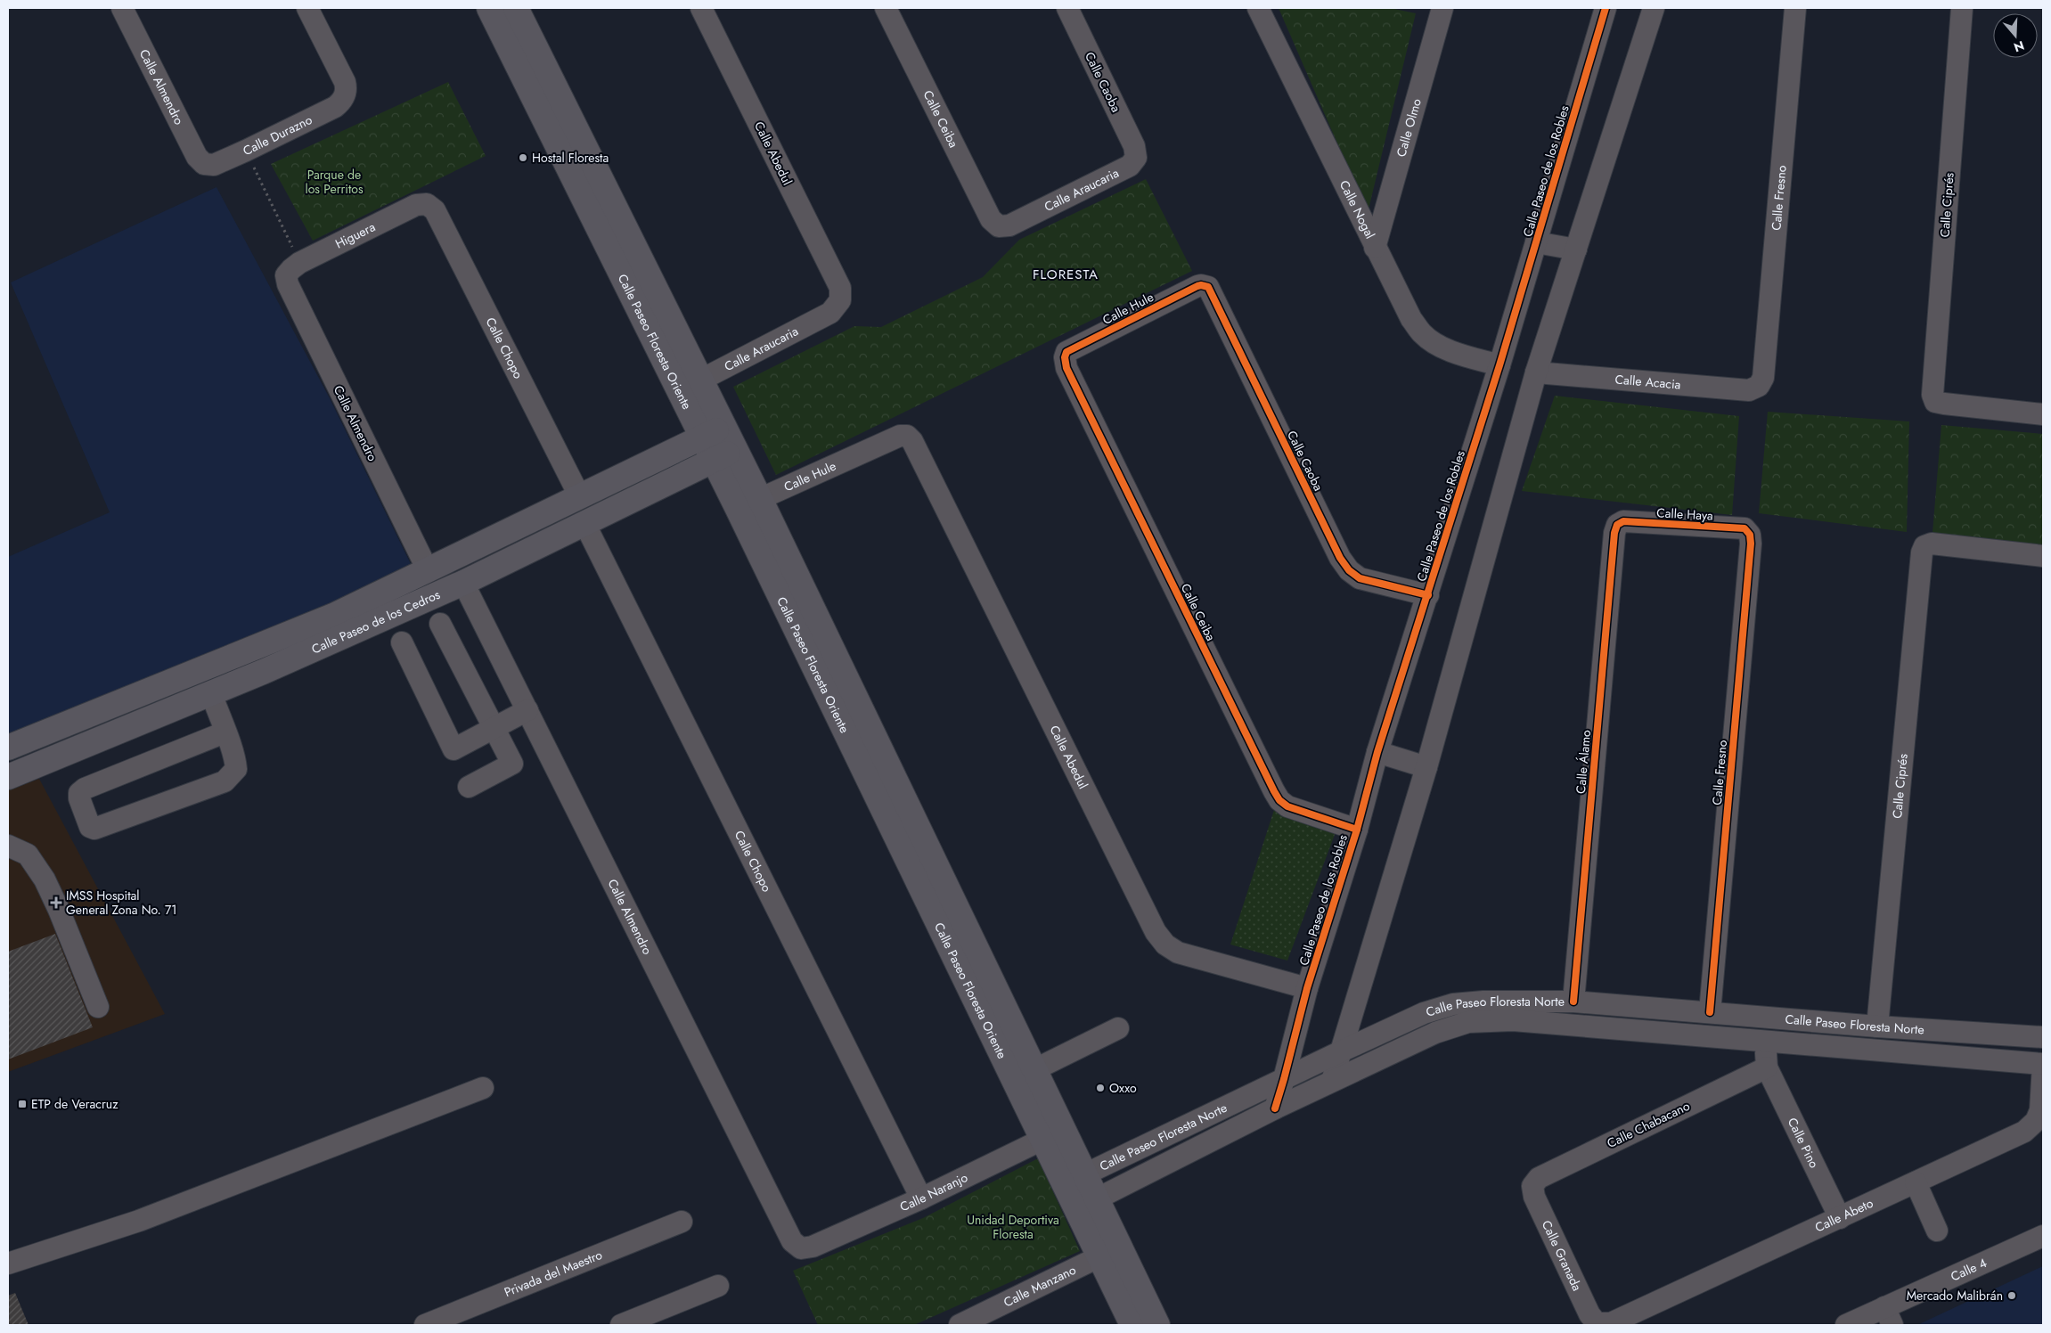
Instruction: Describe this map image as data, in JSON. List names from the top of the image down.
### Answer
{
  "streets": {
    "main road": ["Calle Paseo Floresta Oriente", "Calle Paseo de los Cedros"],
    "street": [
      "Calle Caoba",
      "Calle Almendro",
      "Calle Ceiba",
      "Calle Olmo",
      "Calle Durazno",
      "Calle Abedul",
      "Calle Paseo de los Robles",
      "Calle Araucaria",
      "Calle Fresno",
      "Calle Ciprés",
      "Calle Nogal",
      "Higuera",
      "Calle Hule",
      "Calle Chopo",
      "Calle Acacia",
      "Calle Haya",
      "Calle Álamo",
      "Calle Paseo Floresta Norte",
      "Calle Chabacano",
      "Calle Pino",
      "Calle Naranjo",
      "Calle Abeto",
      "Calle Granada",
      "Calle 4",
      "Privada del Maestro",
      "Calle Manzano"
    ]
  },
  "crossings": [
    ["Calle Caoba", "Calle Paseo de los Robles"],
    ["Calle Caoba", "Calle Araucaria"],
    ["Calle Caoba", "Calle Hule"],
    ["Calle Almendro", "Calle Durazno"],
    ["Calle Almendro", "Higuera"],
    ["Calle Almendro", "Calle Paseo de los Cedros"],
    ["Calle Almendro", "Calle Naranjo"],
    ["Calle Ceiba", "Calle Paseo de los Robles"],
    ["Calle Ceiba", "Calle Araucaria"],
    ["Calle Ceiba", "Calle Hule"],
    ["Calle Olmo", "Calle Nogal"],
    ["Calle Abedul", "Calle Paseo de los Robles"],
    ["Calle Abedul", "Calle Araucaria"],
    ["Calle Abedul", "Calle Hule"],
    ["Calle Paseo de los Robles", "Calle Nogal"],
    ["Calle Paseo de los Robles", "Calle Paseo Floresta Norte"],
    ["Calle Araucaria", "Calle Paseo Floresta Oriente"],
    ["Calle Fresno", "Calle Acacia"],
    ["Calle Fresno", "Calle Haya"],
    ["Calle Fresno", "Calle Paseo Floresta Norte"],
    ["Calle Ciprés", "Calle Paseo Floresta Norte"],
    ["Higuera", "Calle Chopo"],
    ["Calle Hule", "Calle Paseo Floresta Oriente"],
    ["Calle Paseo Floresta Oriente", "Calle Paseo de los Cedros"],
    ["Calle Paseo Floresta Oriente", "Calle Paseo Floresta Norte"],
    ["Calle Paseo Floresta Oriente", "Calle Naranjo"],
    ["Calle Paseo Floresta Oriente", "Calle Manzano"],
    ["Calle Chopo", "Calle Paseo de los Cedros"],
    ["Calle Chopo", "Calle Naranjo"],
    ["Calle Haya", "Calle Álamo"],
    ["Calle Álamo", "Calle Paseo Floresta Norte"],
    ["Calle Paseo Floresta Norte", "Calle Abeto"],
    ["Calle Chabacano", "Calle Pino"],
    ["Calle Chabacano", "Calle Granada"],
    ["Calle Pino", "Calle Abeto"],
    ["Calle Abeto", "Calle Granada"]
  ],
  "districts": ["FLORESTA"],
  "parks": ["Parque de los Perritos", "Unidad Deportiva Floresta"],
  "places": {
    "other": ["Hostal Floresta", "Oxxo", "Mercado Malibrán"],
    "health": ["IMSS Hospital General Zona No. 71"],
    "transit": ["ETP de Veracruz"]
  },
  "north": "bottom"
}
